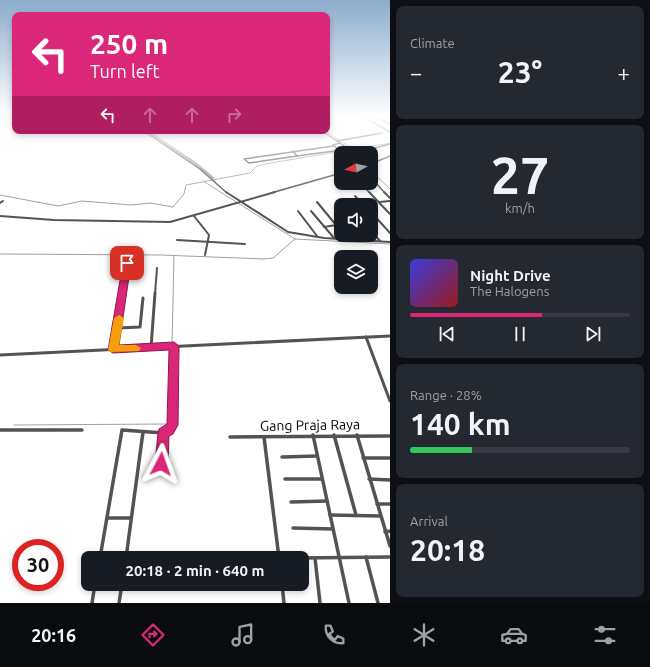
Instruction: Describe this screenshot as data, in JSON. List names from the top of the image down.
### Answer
{
  "streets": {
    "street": ["Gang Praja Raya"]
  },
  "north": "left",
  "page": {
    "tile": [
      "Climate",
      ["27", "km/h"],
      ["Range · 28%", "140 km"],
      ["Arrival", "20:18"]
    ],
    "turn": ["250 m", "Turn left"],
    "heat": ["−", "23°", "+"],
    "song": ["Night Drive", "The Halogens"],
    "limit": "30",
    "trip": "20:18 · 2 min · 640 m",
    "tabs": "20:16"
  }
}
